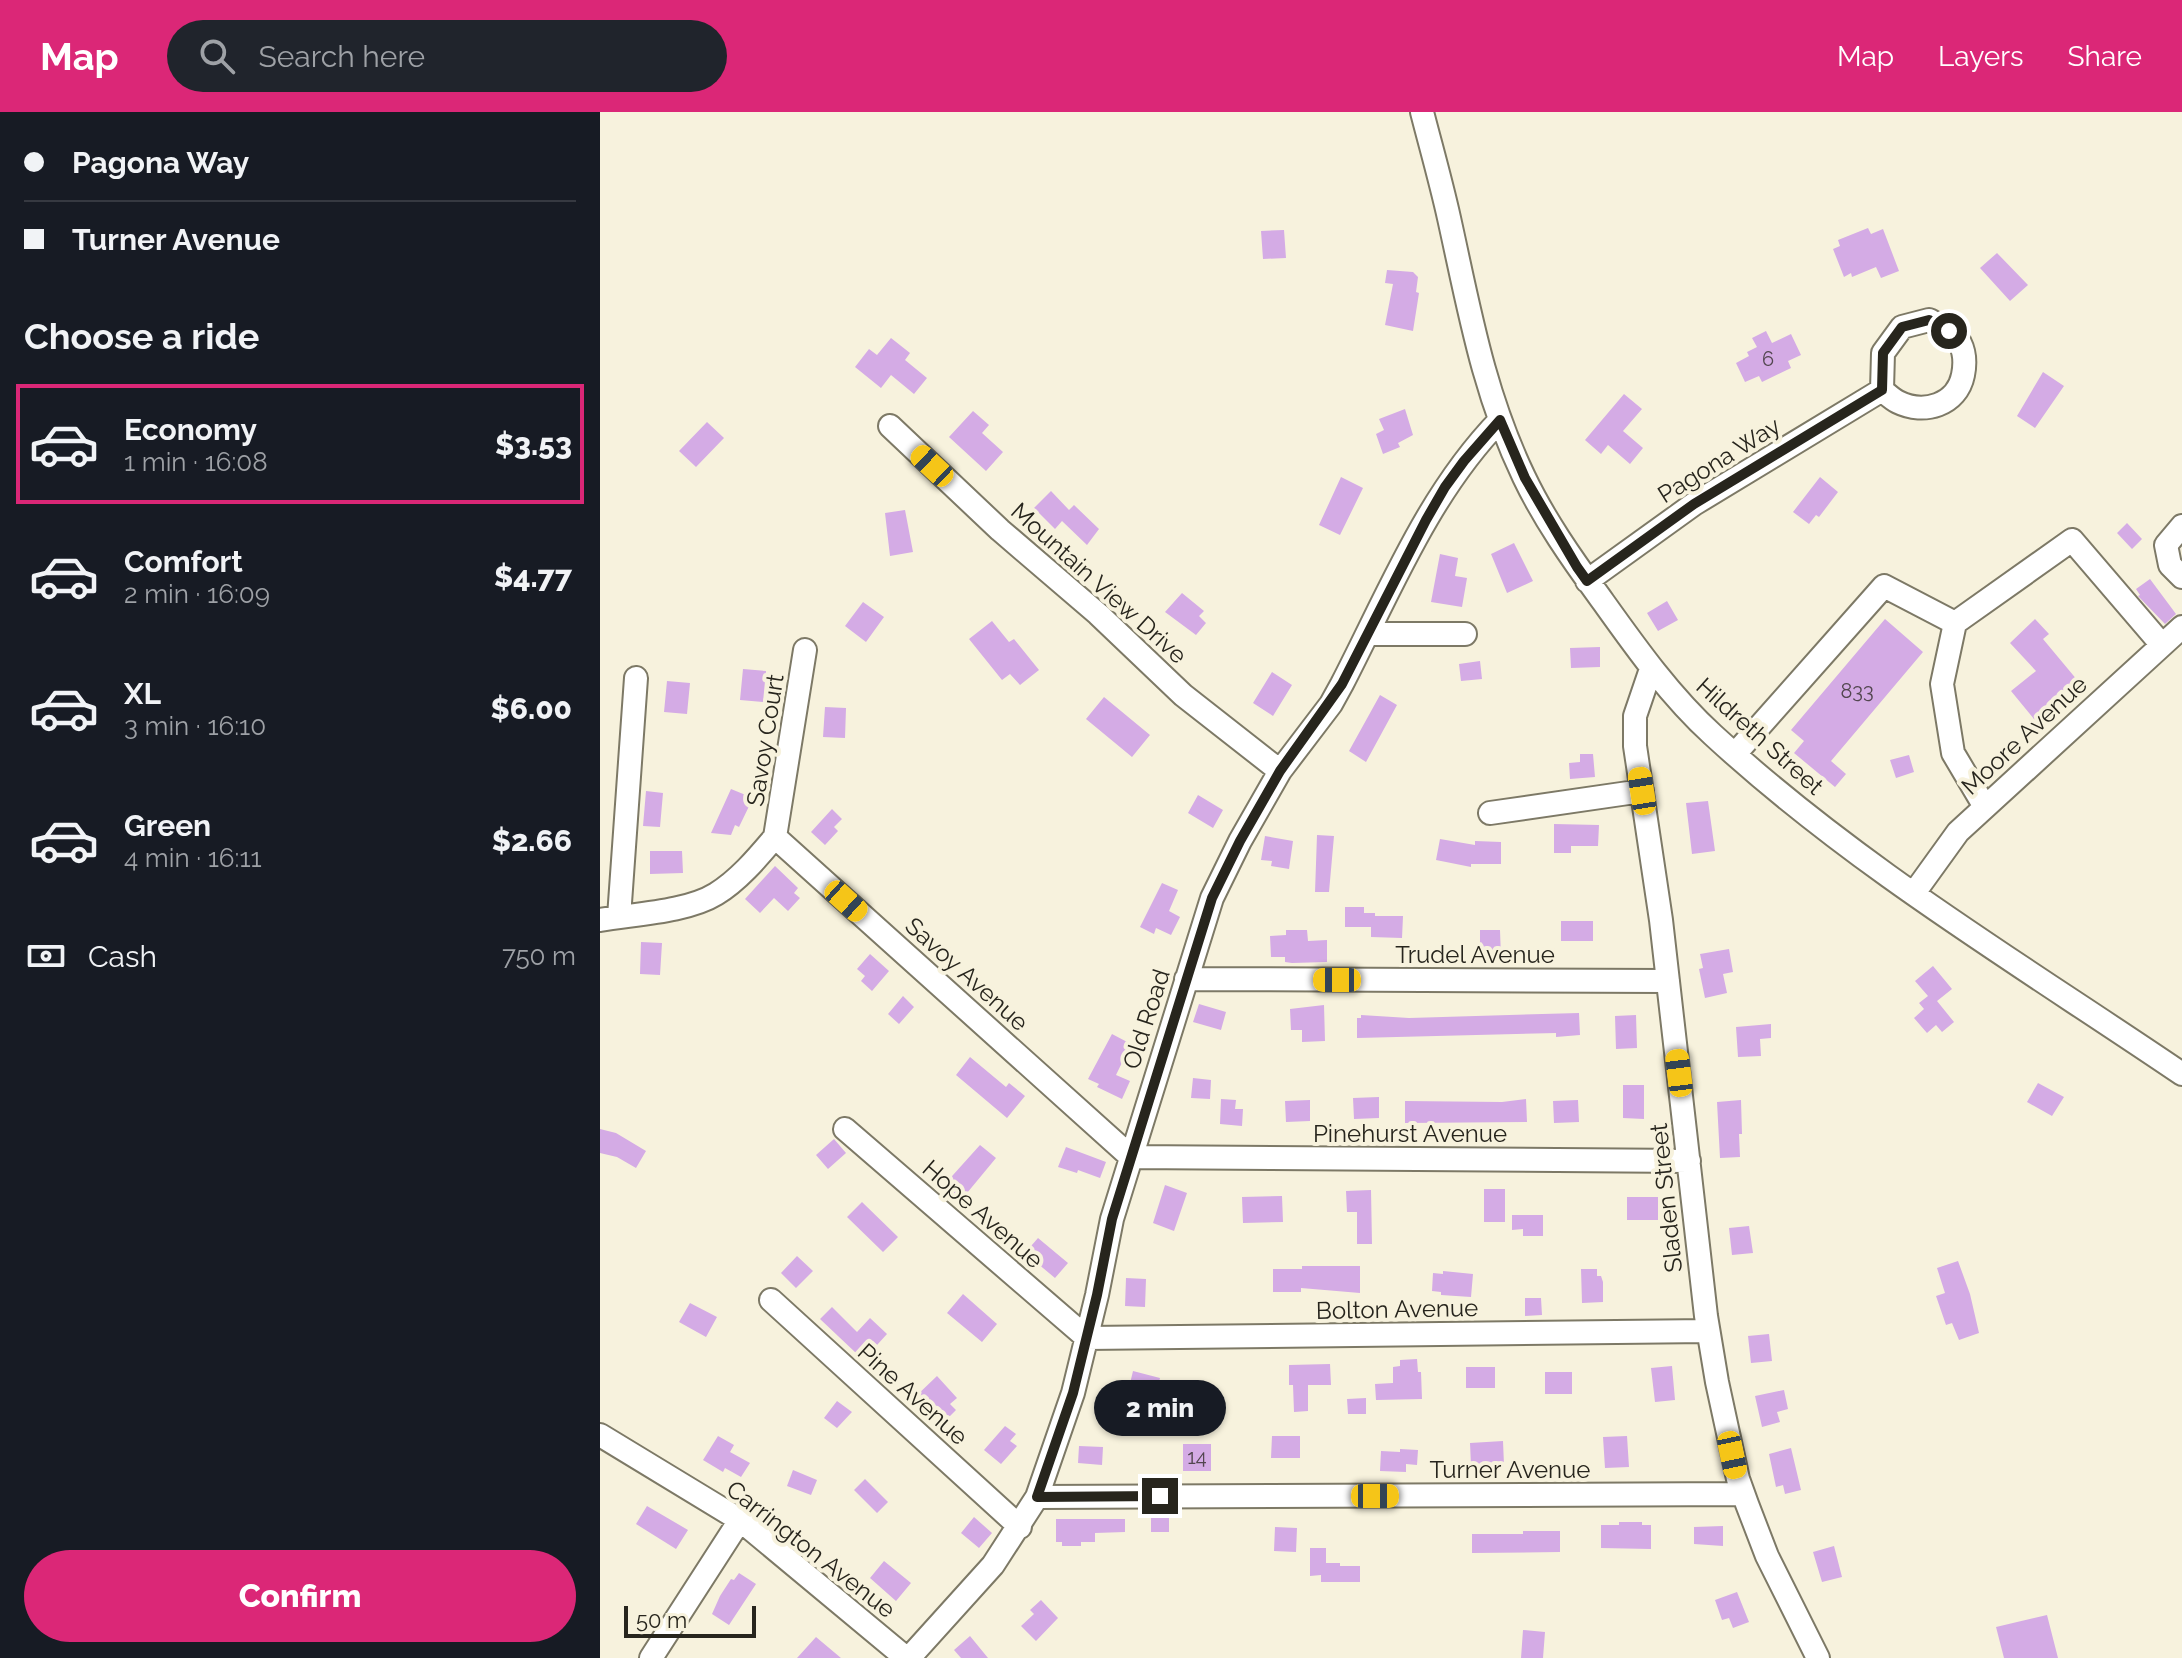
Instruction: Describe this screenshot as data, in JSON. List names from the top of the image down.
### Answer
{
  "streets": {
    "street": [
      "Pagona Way",
      "Mountain View Drive",
      "Moore Avenue",
      "Hildreth Street",
      "Savoy Court",
      "Trudel Avenue",
      "Savoy Avenue",
      "Old Road",
      "Pinehurst Avenue",
      "Sladen Street",
      "Hope Avenue",
      "Bolton Avenue",
      "Pine Avenue",
      "Turner Avenue",
      "Carrington Avenue"
    ]
  },
  "crossings": [
    ["Pagona Way", "Hildreth Street"],
    ["Mountain View Drive", "Old Road"],
    ["Moore Avenue", "Hildreth Street"],
    ["Hildreth Street", "Old Road"],
    ["Hildreth Street", "Sladen Street"],
    ["Savoy Court", "Savoy Avenue"],
    ["Trudel Avenue", "Old Road"],
    ["Trudel Avenue", "Sladen Street"],
    ["Savoy Avenue", "Old Road"],
    ["Savoy Avenue", "Pinehurst Avenue"],
    ["Old Road", "Pinehurst Avenue"],
    ["Old Road", "Hope Avenue"],
    ["Old Road", "Bolton Avenue"],
    ["Old Road", "Pine Avenue"],
    ["Old Road", "Turner Avenue"],
    ["Old Road", "Carrington Avenue"],
    ["Pinehurst Avenue", "Sladen Street"],
    ["Sladen Street", "Bolton Avenue"],
    ["Sladen Street", "Turner Avenue"],
    ["Hope Avenue", "Bolton Avenue"]
  ],
  "house_numbers": ["6", "833", "14"],
  "scale_bar": "50 m",
  "page": {
    "header": "Map",
    "search": "Search here",
    "nav": ["Map", "Layers", "Share"],
    "banner": ["Pagona Way", "Turner Avenue"],
    "heading": "Choose a ride",
    "list": [
      {
        "name": "Economy",
        "note": "1 min · 16:08",
        "value": "$3.53"
      },
      {
        "name": "Comfort",
        "note": "2 min · 16:09",
        "value": "$4.77"
      },
      {
        "name": "XL",
        "note": "3 min · 16:10",
        "value": "$6.00"
      },
      {
        "name": "Green",
        "note": "4 min · 16:11",
        "value": "$2.66"
      }
    ],
    "pay": ["Cash", "750 m"],
    "bubble": "2 min",
    "buttons": "Confirm",
    "scale": "50 m"
  }
}
